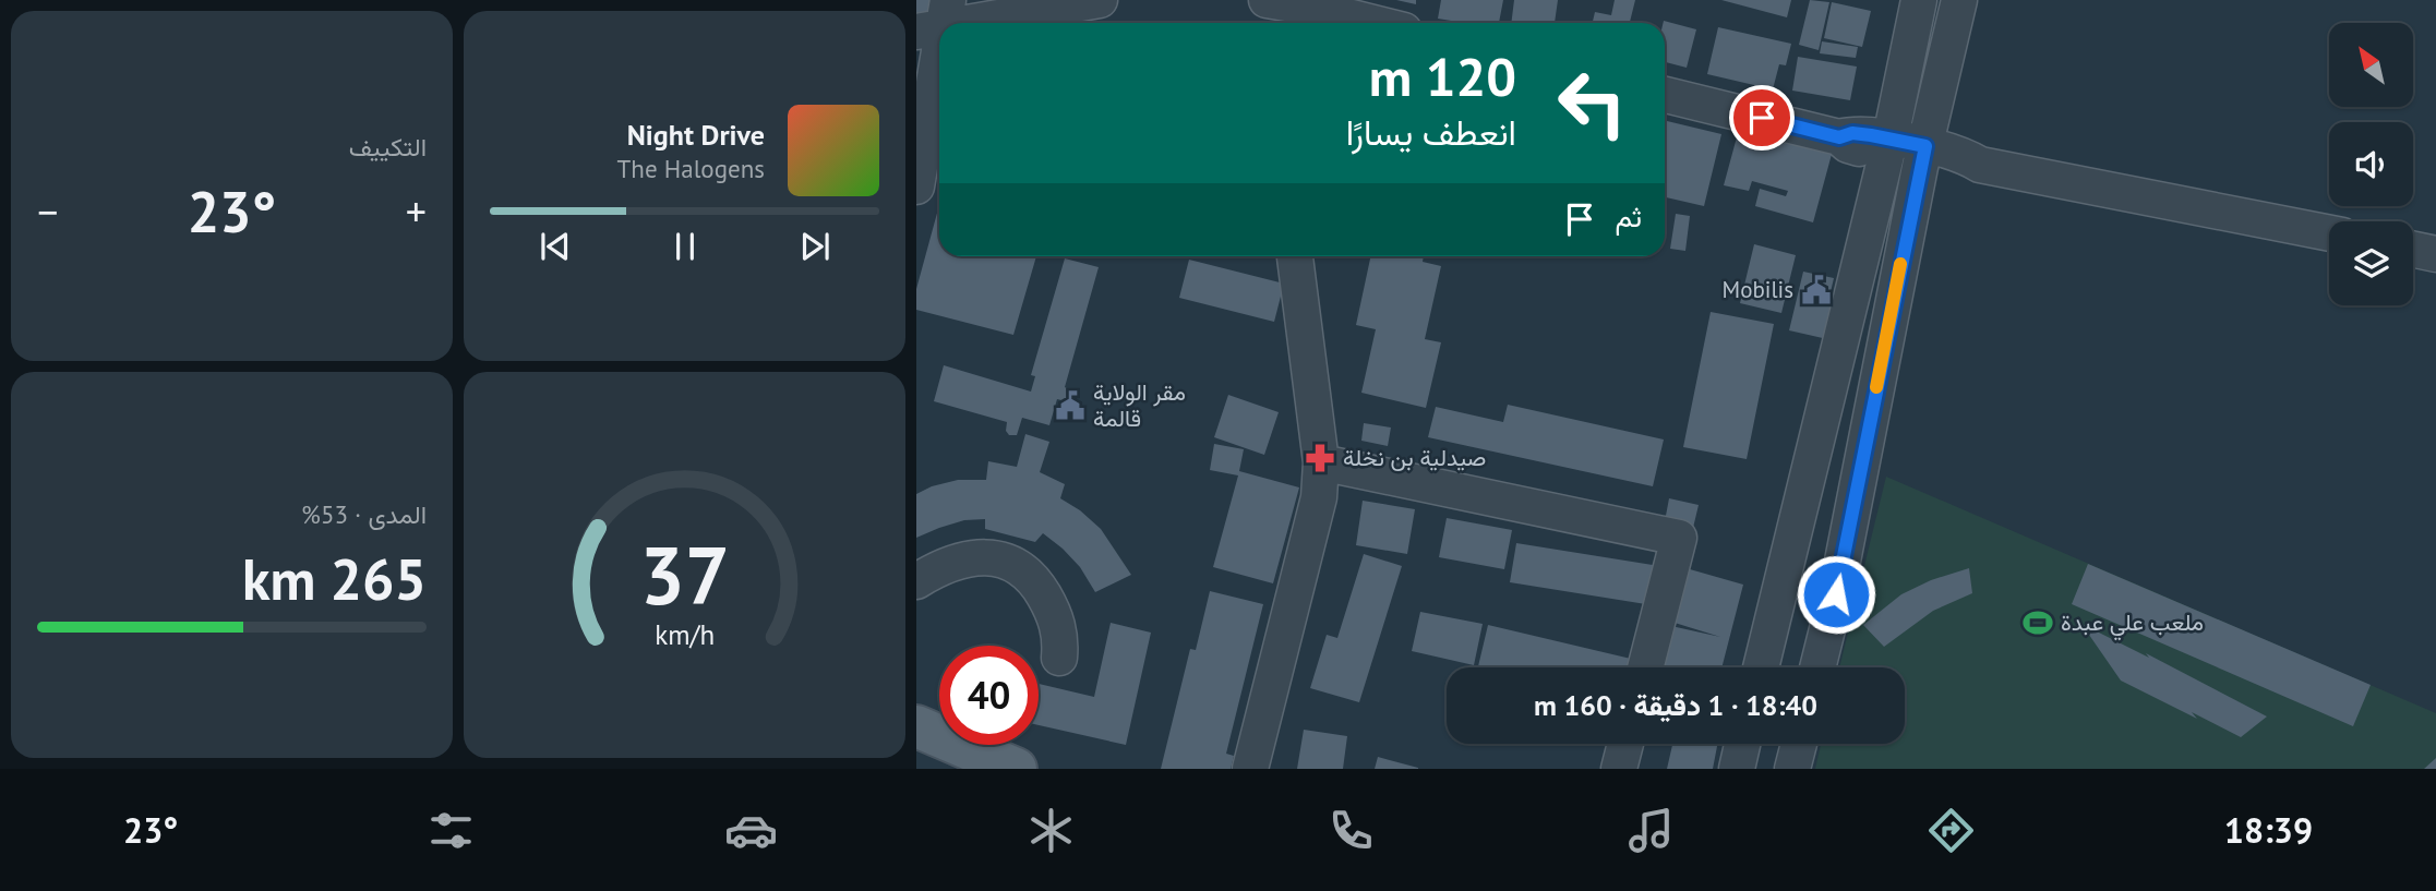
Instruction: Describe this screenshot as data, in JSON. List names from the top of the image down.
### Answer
{
  "places": {
    "public building": ["Mobilis", "مقر الولاية قالمة"],
    "pharmacy": ["صيدلية بن نخلة"],
    "sports": ["ملعب علي عبدة"]
  },
  "north": "top left",
  "page": {
    "tile": [
      "التكييف",
      ["المدى · 53%", "265 km"]
    ],
    "turn": ["120 m", "انعطف يسارًا"],
    "song": ["Night Drive", "The Halogens"],
    "heat": ["−", "23°", "+"],
    "then": "ثم",
    "limit": "40",
    "trip": "18:40 · 1 دقيقة · 160 m",
    "tabs": ["18:39", "23°"],
    "gauge": ["37", "km/h"]
  }
}
